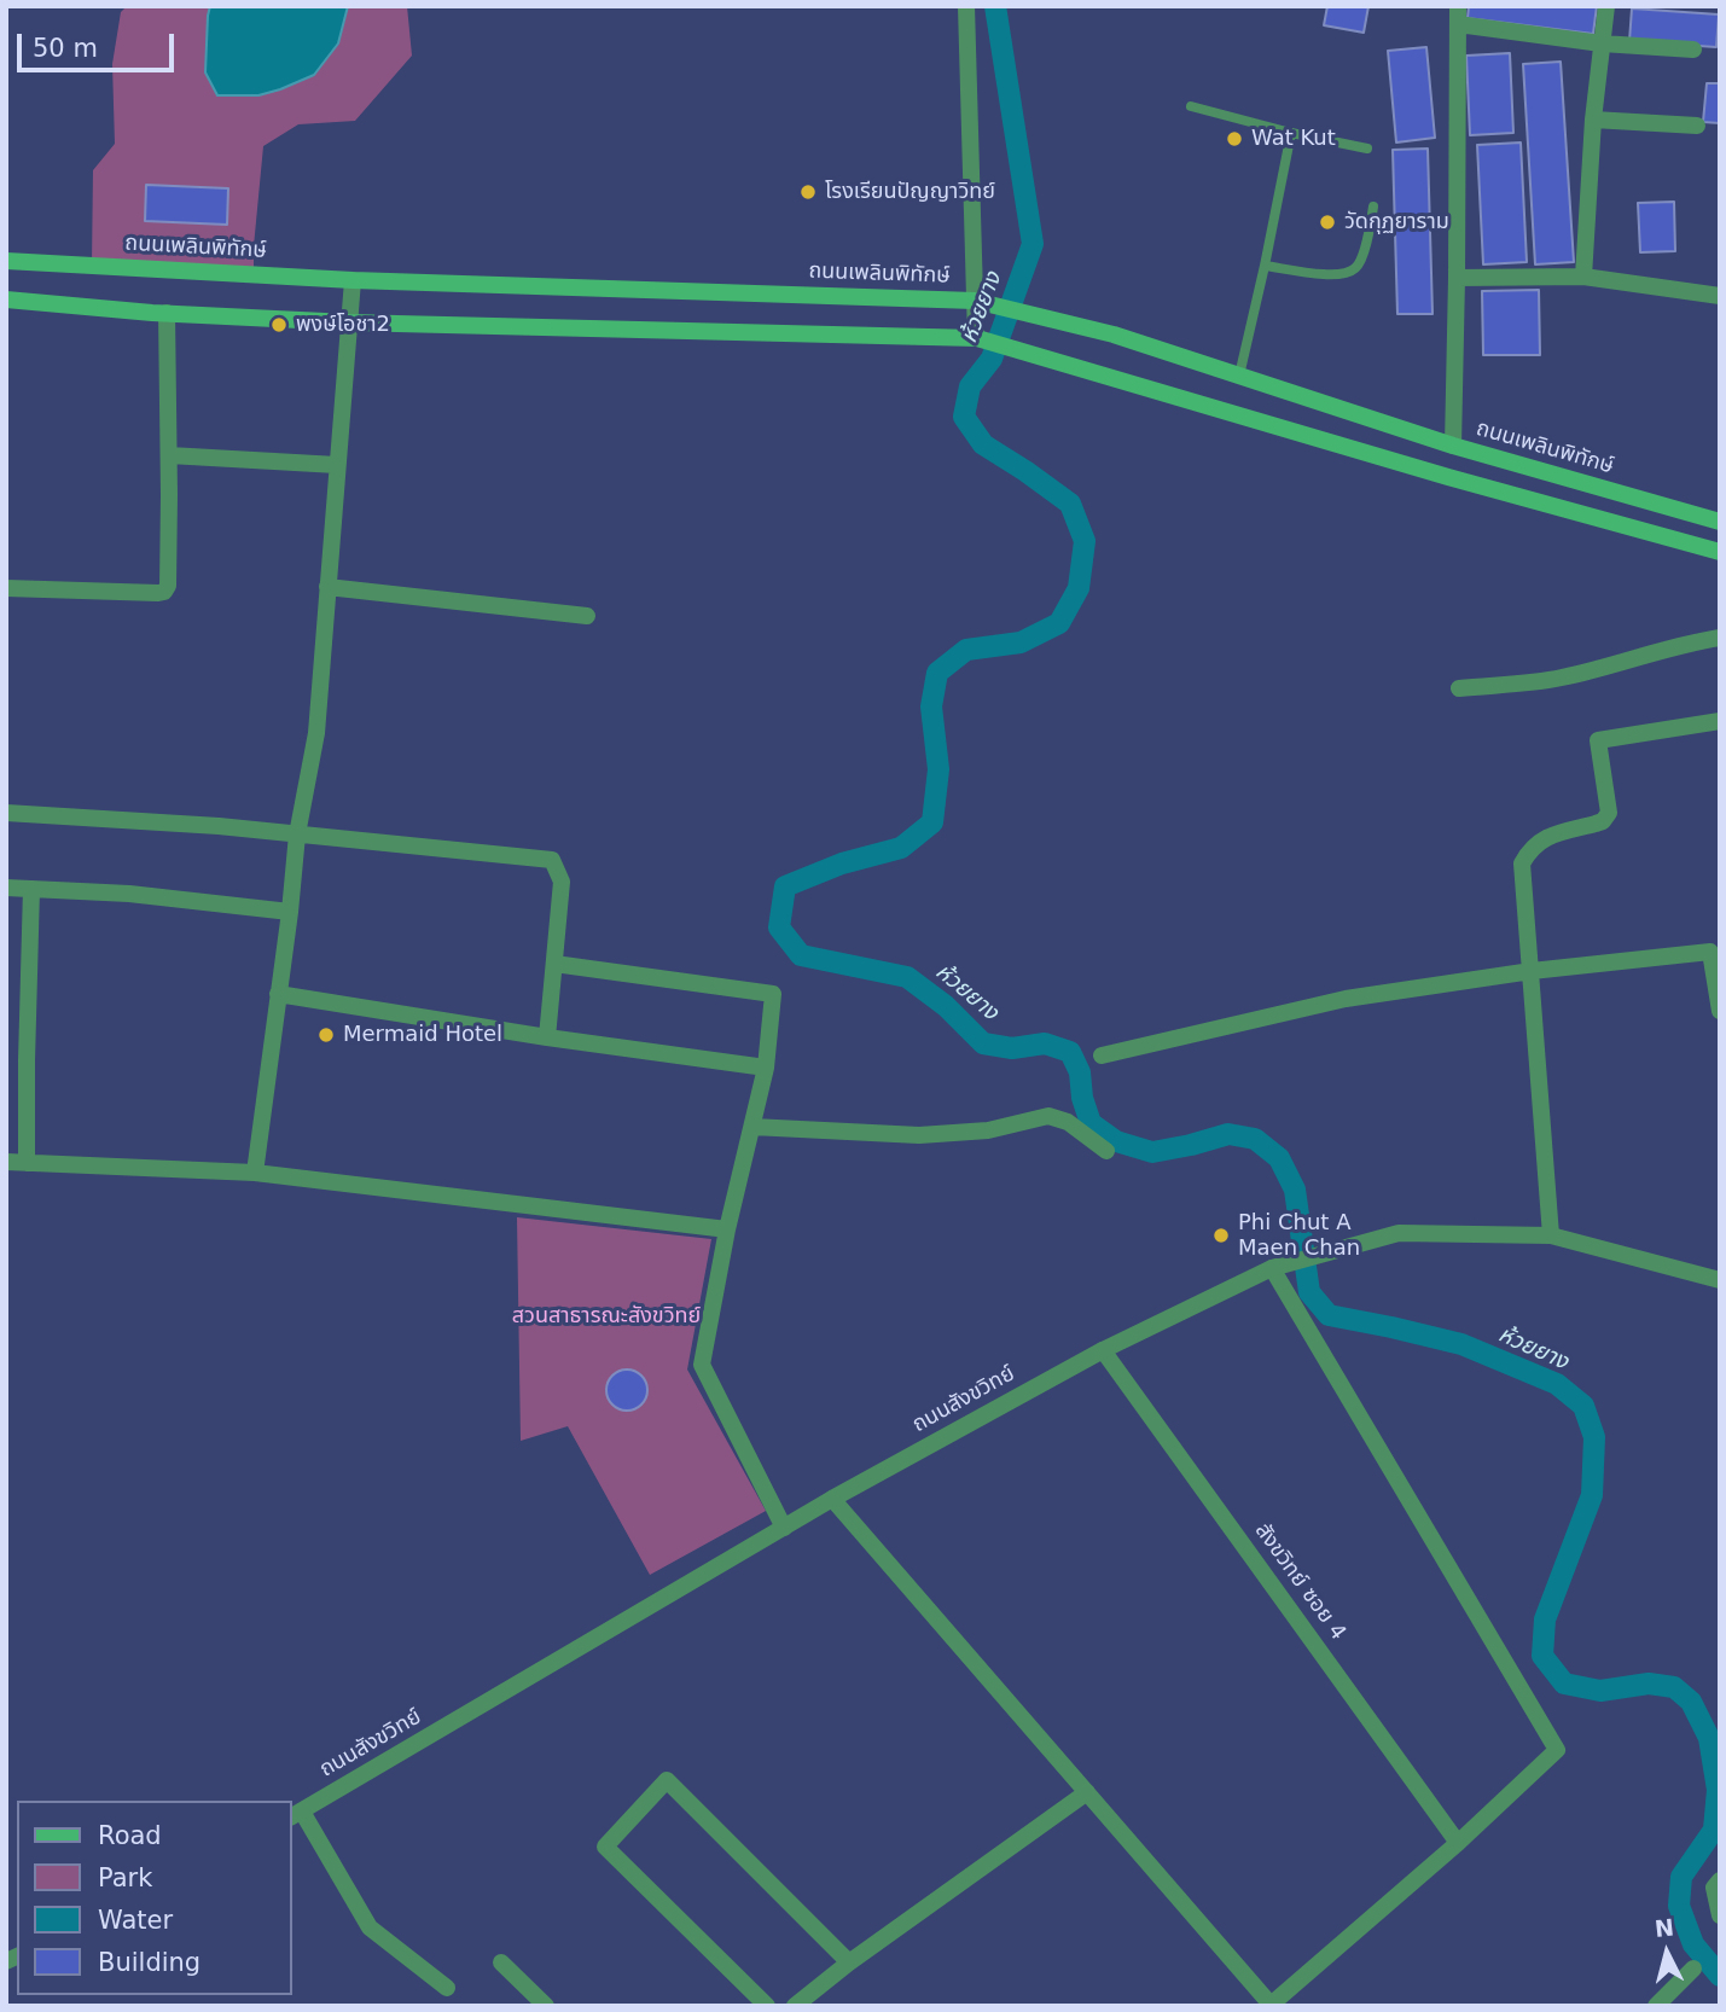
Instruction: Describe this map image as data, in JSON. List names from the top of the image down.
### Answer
{
  "streets": {
    "main road": ["ถนนเพลินพิทักษ์"],
    "street": ["ถนนสังขวิทย์", "สังขวิทย์ ซอย 4"]
  },
  "crossings": [
    ["ถนนสังขวิทย์", "สังขวิทย์ ซอย 4"]
  ],
  "water": ["ห้วยยาง"],
  "parks": ["สวนสาธารณะสังขวิทย์"],
  "places": [
    "Wat Kut",
    "โรงเรียนปัญญาวิทย์",
    "วัดกุฏยาราม",
    "พงษ์โอชา2",
    "Mermaid Hotel",
    "Phi Chut A Maen Chan"
  ],
  "legend": [
    "Road",
    "Park",
    "Water",
    "Building"
  ],
  "scale_bar": "50 m",
  "north": "top"
}
